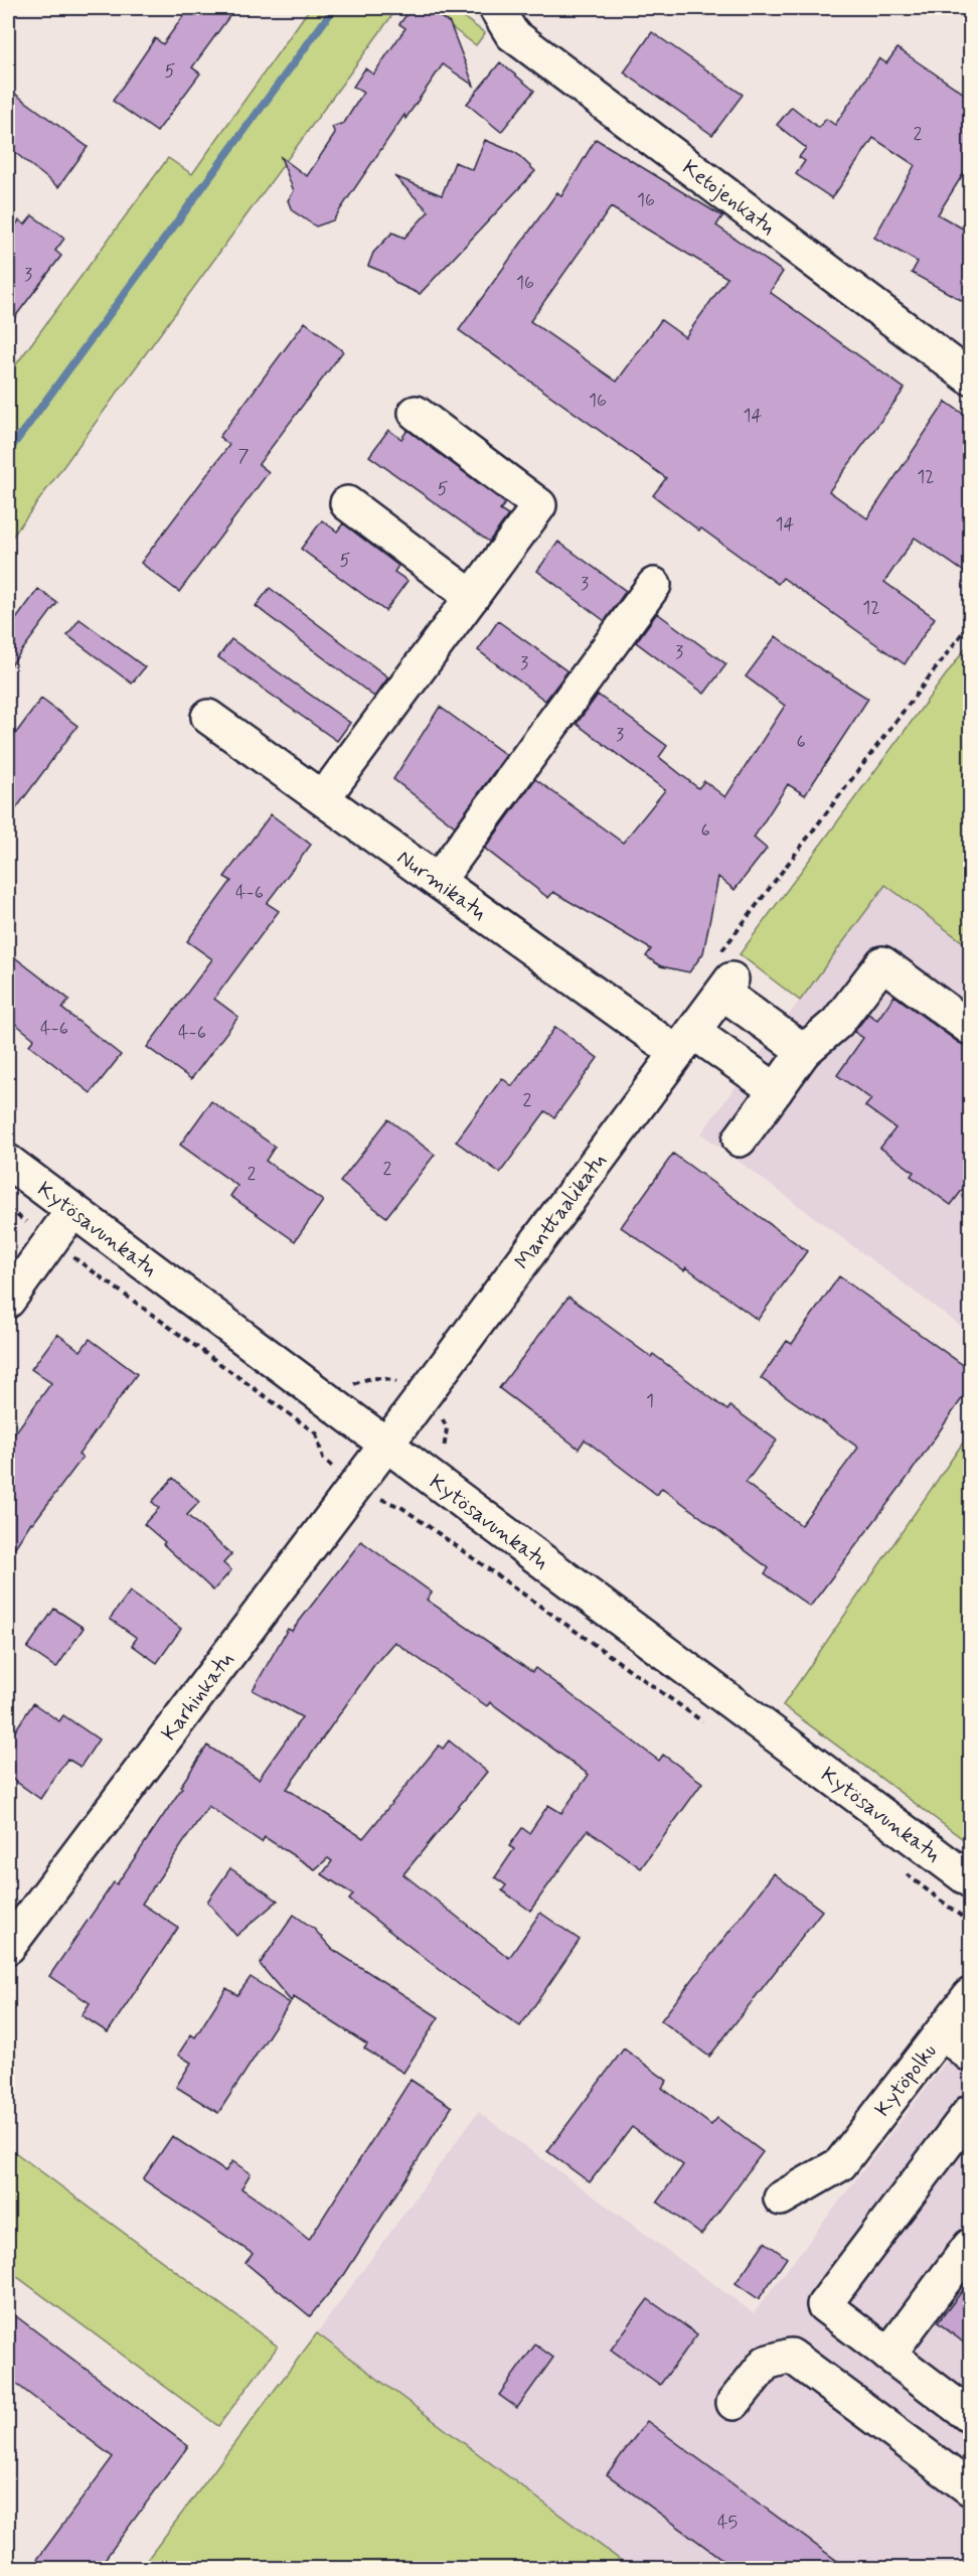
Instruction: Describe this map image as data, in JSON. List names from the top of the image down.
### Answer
{
  "streets": {
    "street": [
      "Ketojenkatu",
      "Nurmikatu",
      "Manttaalikatu",
      "Kytösavunkatu",
      "Karhinkatu",
      "Kytöpolku"
    ]
  },
  "crossings": [
    ["Nurmikatu", "Manttaalikatu"],
    ["Manttaalikatu", "Kytösavunkatu"],
    ["Manttaalikatu", "Karhinkatu"],
    ["Kytösavunkatu", "Karhinkatu"]
  ],
  "house_numbers": [
    "5",
    "2",
    "16",
    "3",
    "16",
    "16",
    "14",
    "7",
    "12",
    "5",
    "14",
    "5",
    "3",
    "12",
    "3",
    "3",
    "3",
    "6",
    "6",
    "4-6",
    "4-6",
    "4-6",
    "2",
    "2",
    "2",
    "1",
    "45"
  ]
}
